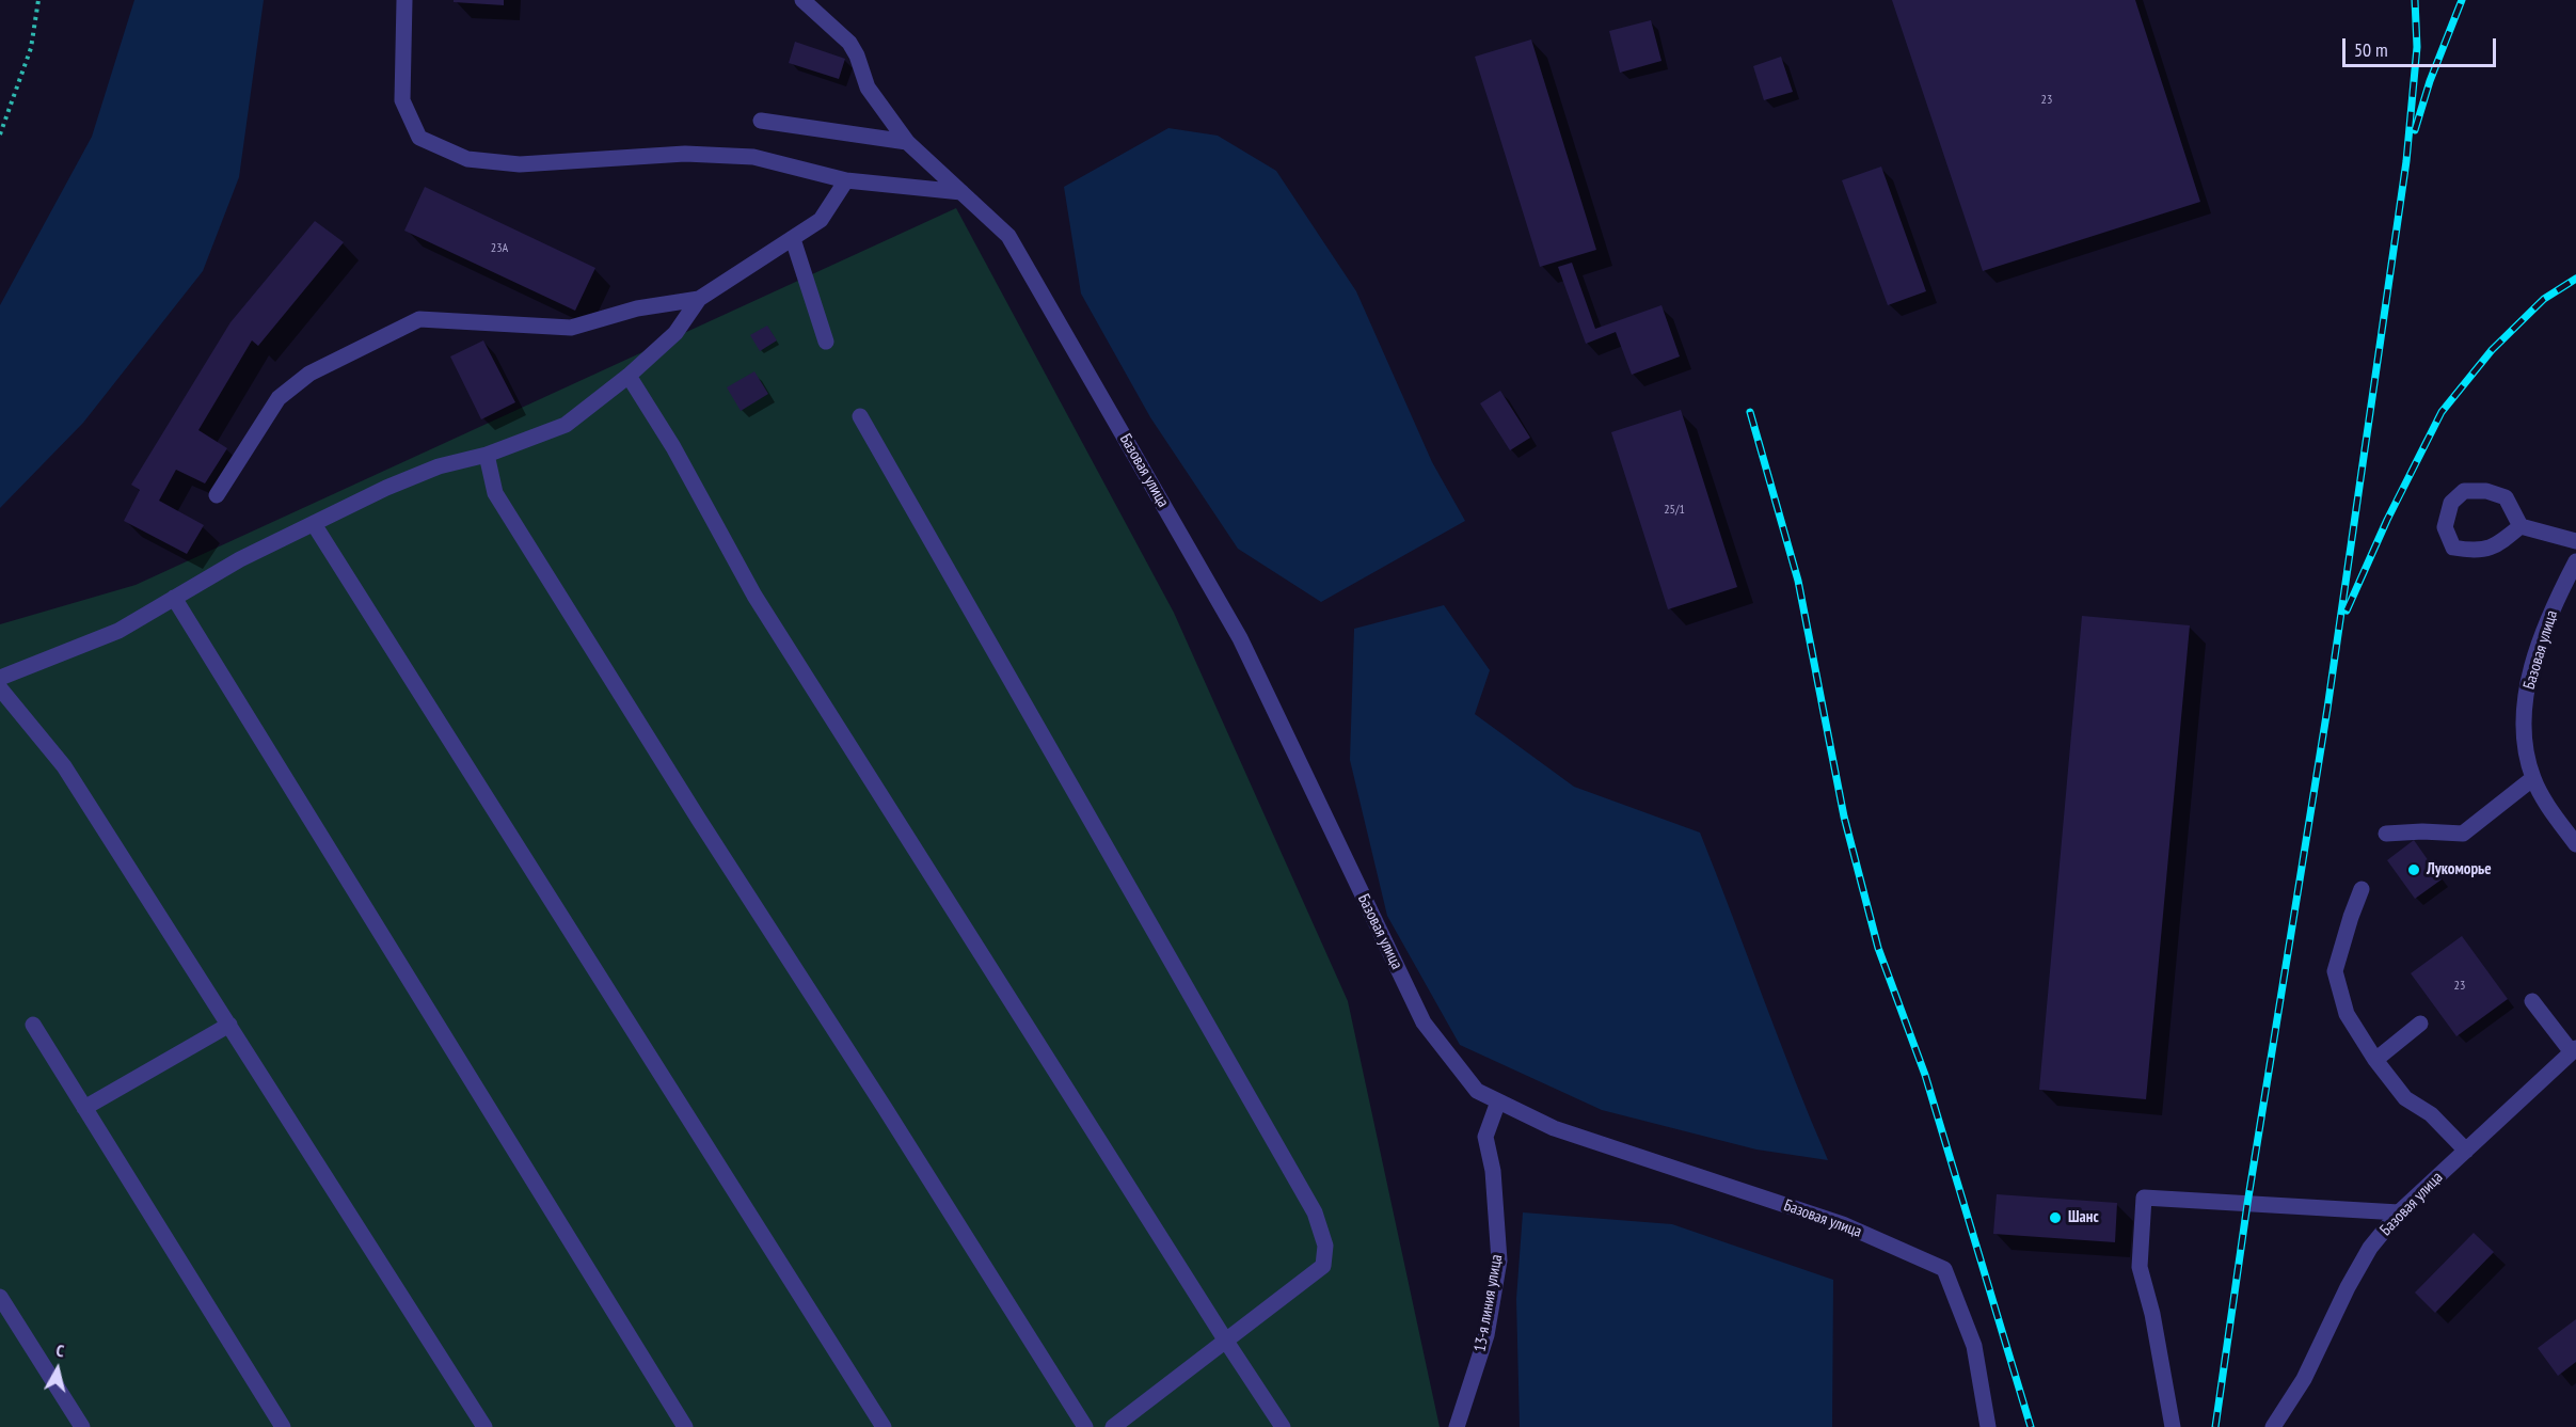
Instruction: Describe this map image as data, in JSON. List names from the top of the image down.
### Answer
{
  "streets": {
    "street": ["Базовая улица", "13-я линия улица"]
  },
  "crossings": [
    ["Базовая улица", "13-я линия улица"]
  ],
  "places": ["Лукоморье", "Шанс"],
  "house_numbers": [
    "23",
    "23А",
    "25/1",
    "23"
  ],
  "scale_bar": "50 m",
  "north": "top"
}
